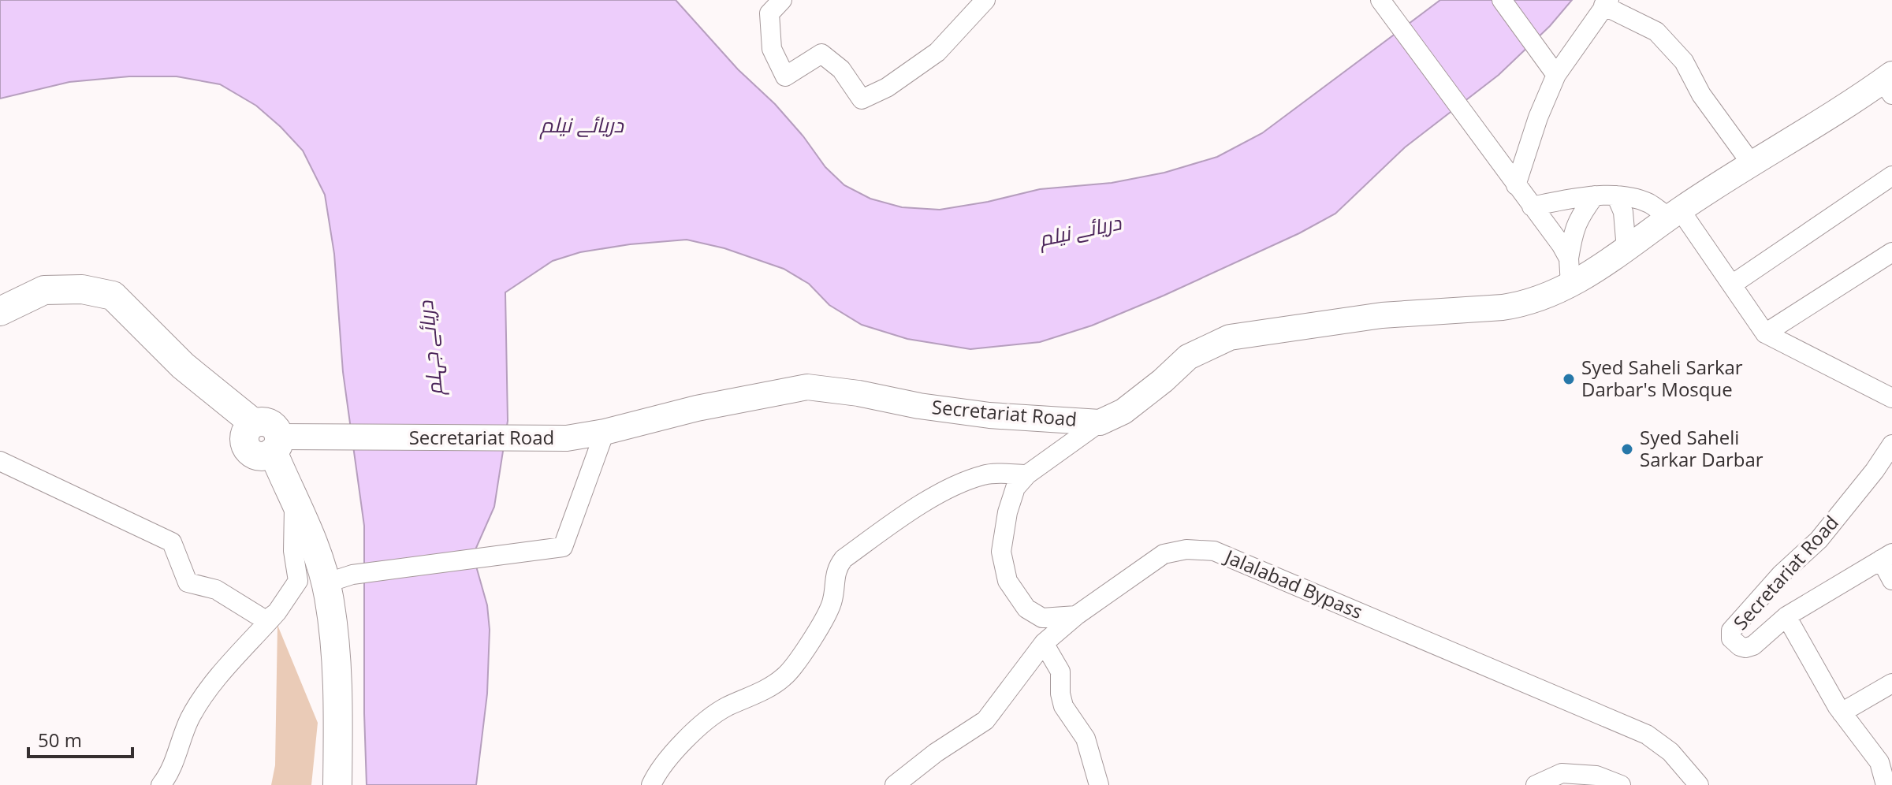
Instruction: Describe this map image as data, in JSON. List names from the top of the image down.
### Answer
{
  "streets": {
    "main road": ["Secretariat Road"],
    "street": ["Jalalabad Bypass"]
  },
  "water": ["دریائے نیلم", "دریائے جہلم"],
  "places": ["Syed Saheli Sarkar Darbar's Mosque", "Syed Saheli Sarkar Darbar"],
  "scale_bar": "50 m"
}
